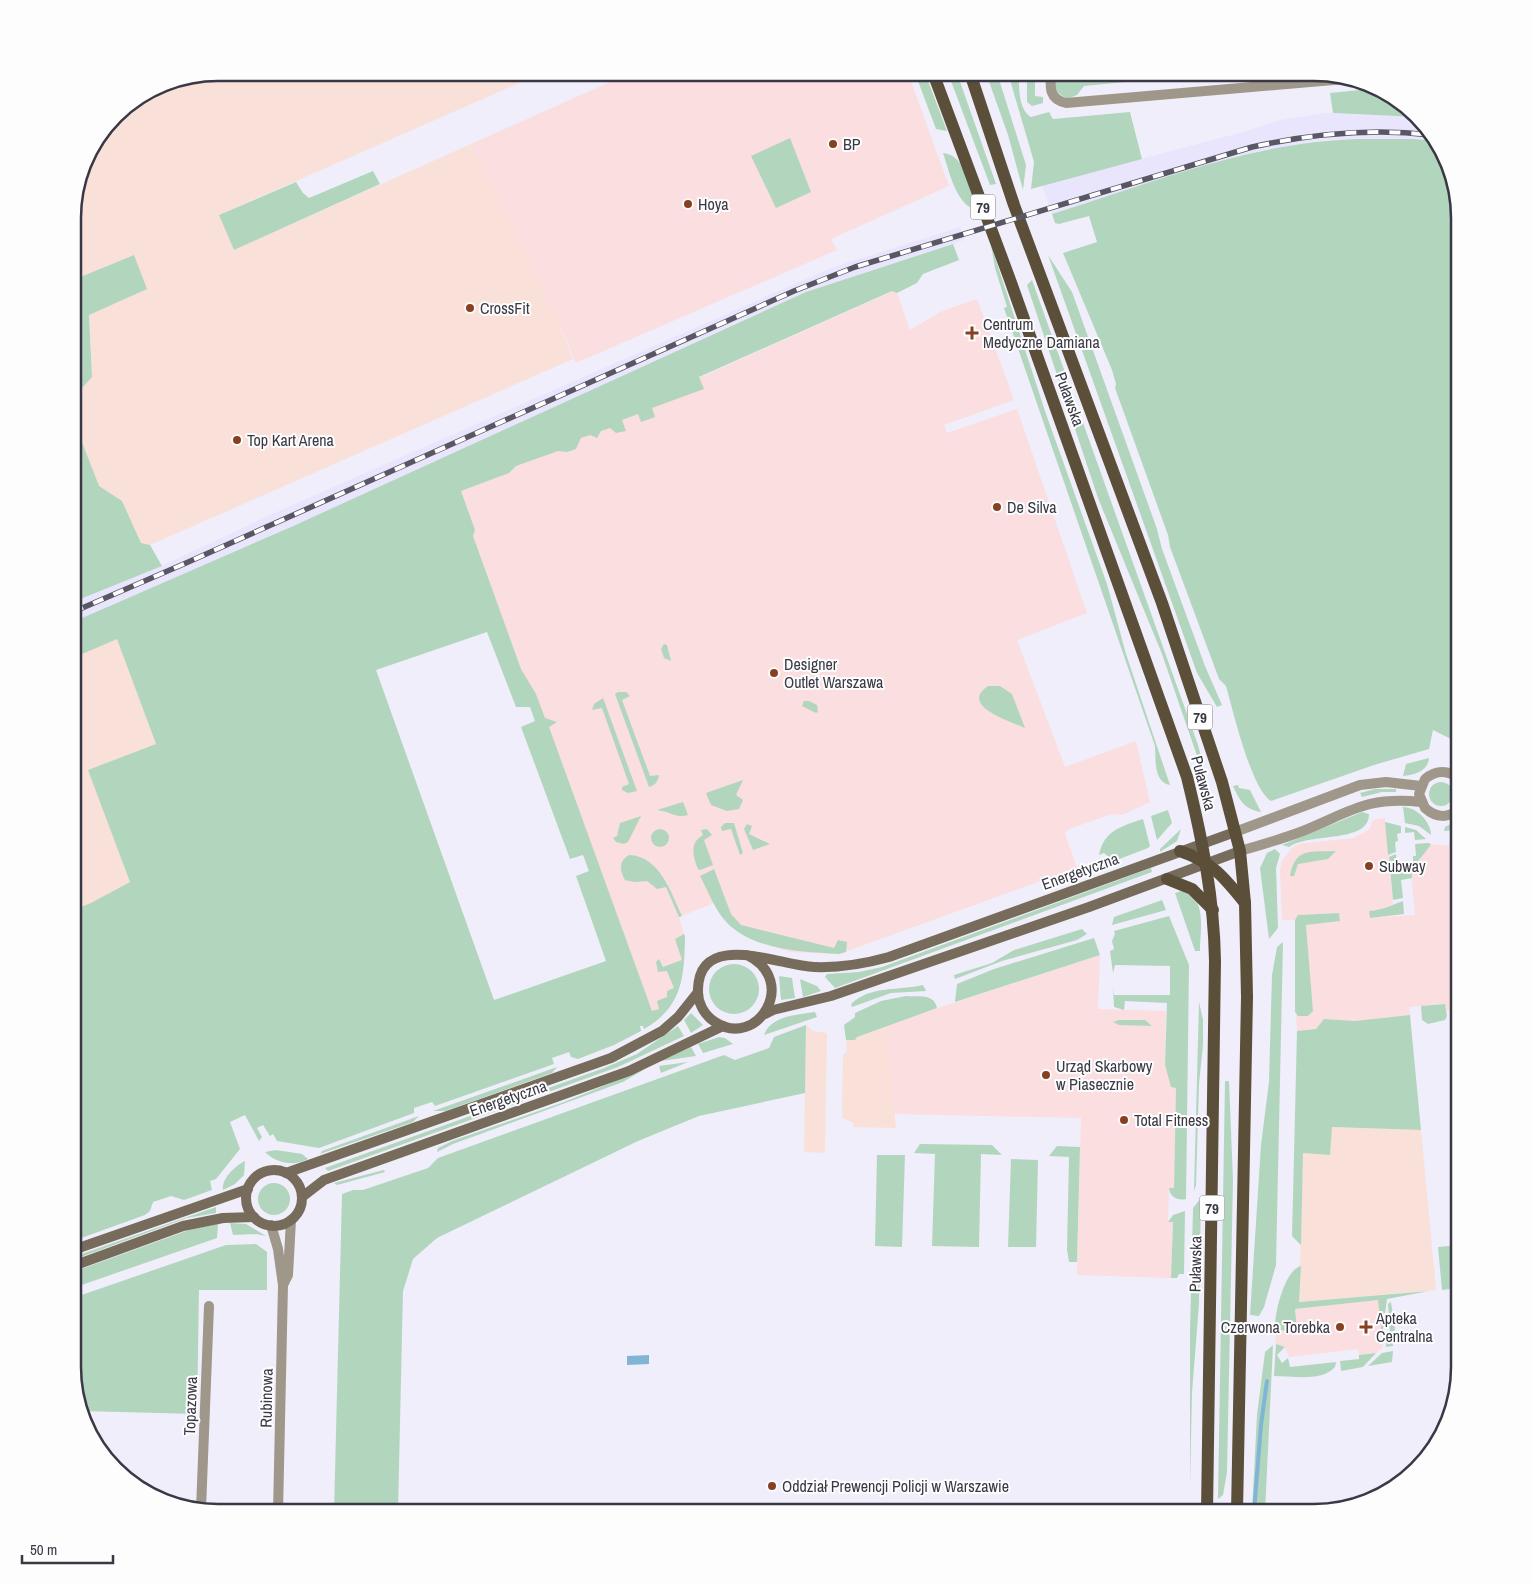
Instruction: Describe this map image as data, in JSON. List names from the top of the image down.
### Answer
{
  "streets": {
    "main road": ["79", "Puławska"],
    "street": ["Energetyczna", "Rubinowa", "Topazowa"]
  },
  "crossings": [
    ["Puławska", "Energetyczna"],
    ["Energetyczna", "Rubinowa"]
  ],
  "places": {
    "other": [
      "BP",
      "Hoya",
      "CrossFit",
      "Top Kart Arena",
      "De Silva",
      "Designer Outlet Warszawa",
      "Subway",
      "Urząd Skarbowy w Piasecznie",
      "Total Fitness",
      "Czerwona Torebka",
      "Oddział Prewencji Policji w Warszawie"
    ],
    "health": ["Centrum Medyczne Damiana", "Apteka Centralna"]
  },
  "scale_bar": "50 m"
}
